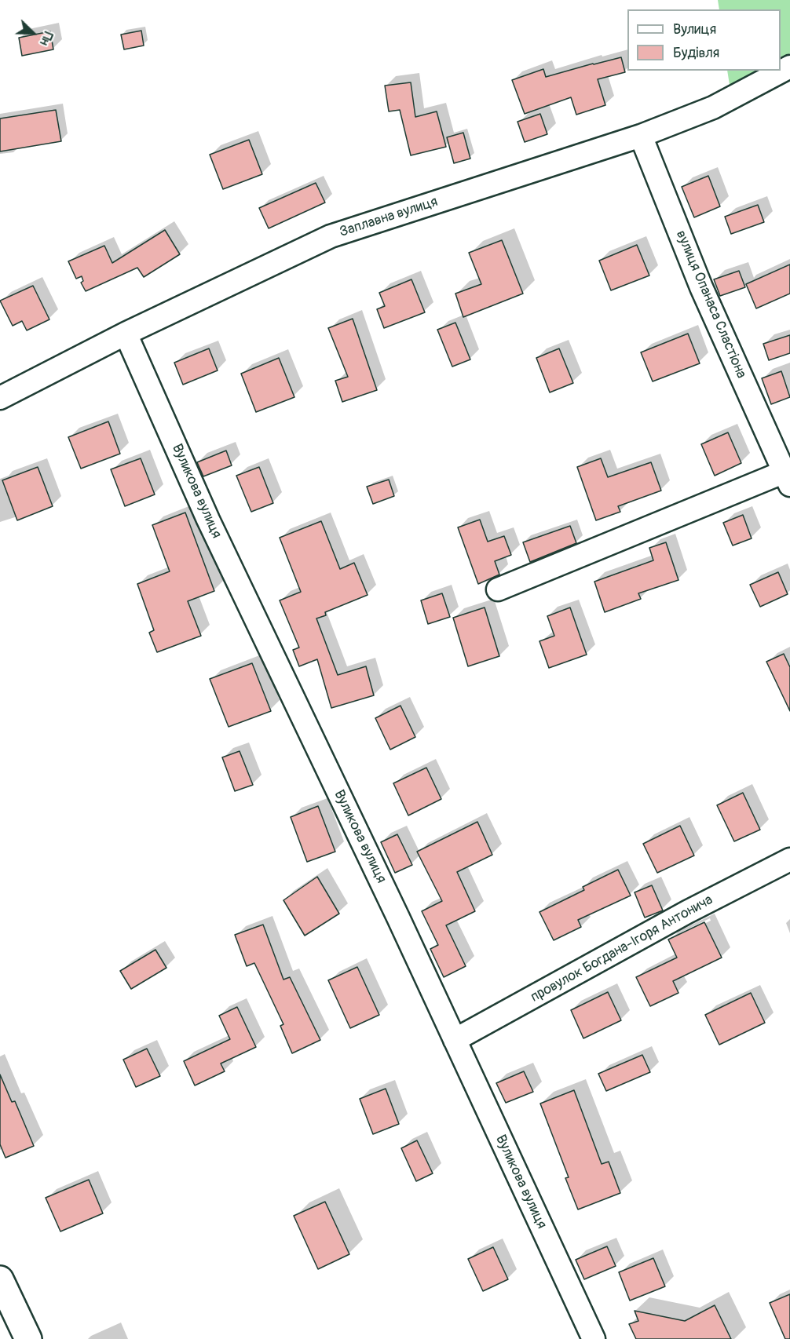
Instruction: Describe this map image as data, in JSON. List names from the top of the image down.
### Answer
{
  "streets": {
    "street": [
      "Заплавна вулиця",
      "вулиця Опанаса Сластіона",
      "Вуликова вулиця",
      "провулок Богдана-Ігоря Антонича"
    ]
  },
  "crossings": [
    ["Заплавна вулиця", "вулиця Опанаса Сластіона"],
    ["Заплавна вулиця", "Вуликова вулиця"],
    ["Вуликова вулиця", "провулок Богдана-Ігоря Антонича"]
  ],
  "legend": ["Вулиця", "Будівля"],
  "north": "bottom right"
}
